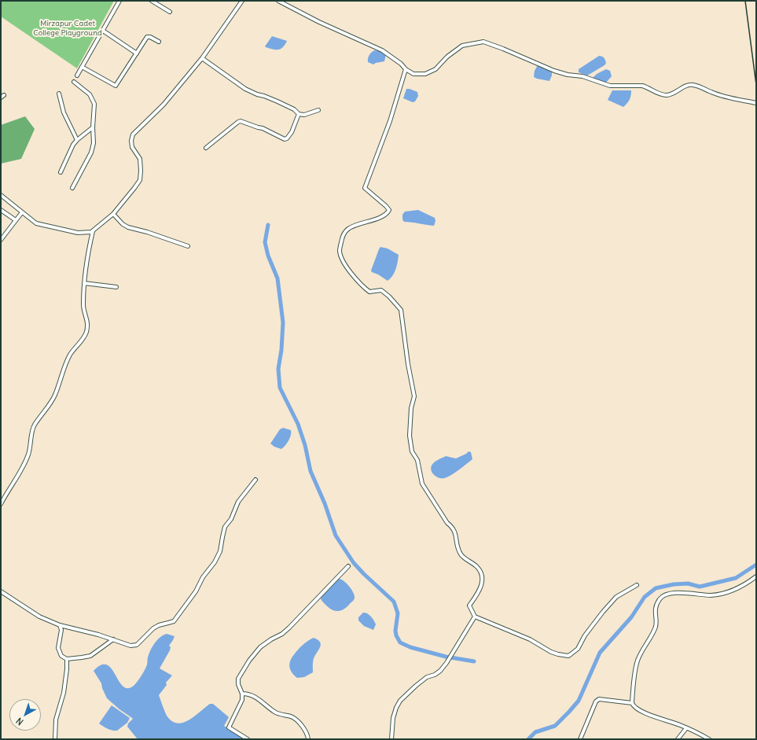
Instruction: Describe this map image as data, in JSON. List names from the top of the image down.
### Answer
{
  "parks": ["Mirzapur Cadet College Playground"],
  "north": "bottom left"
}
